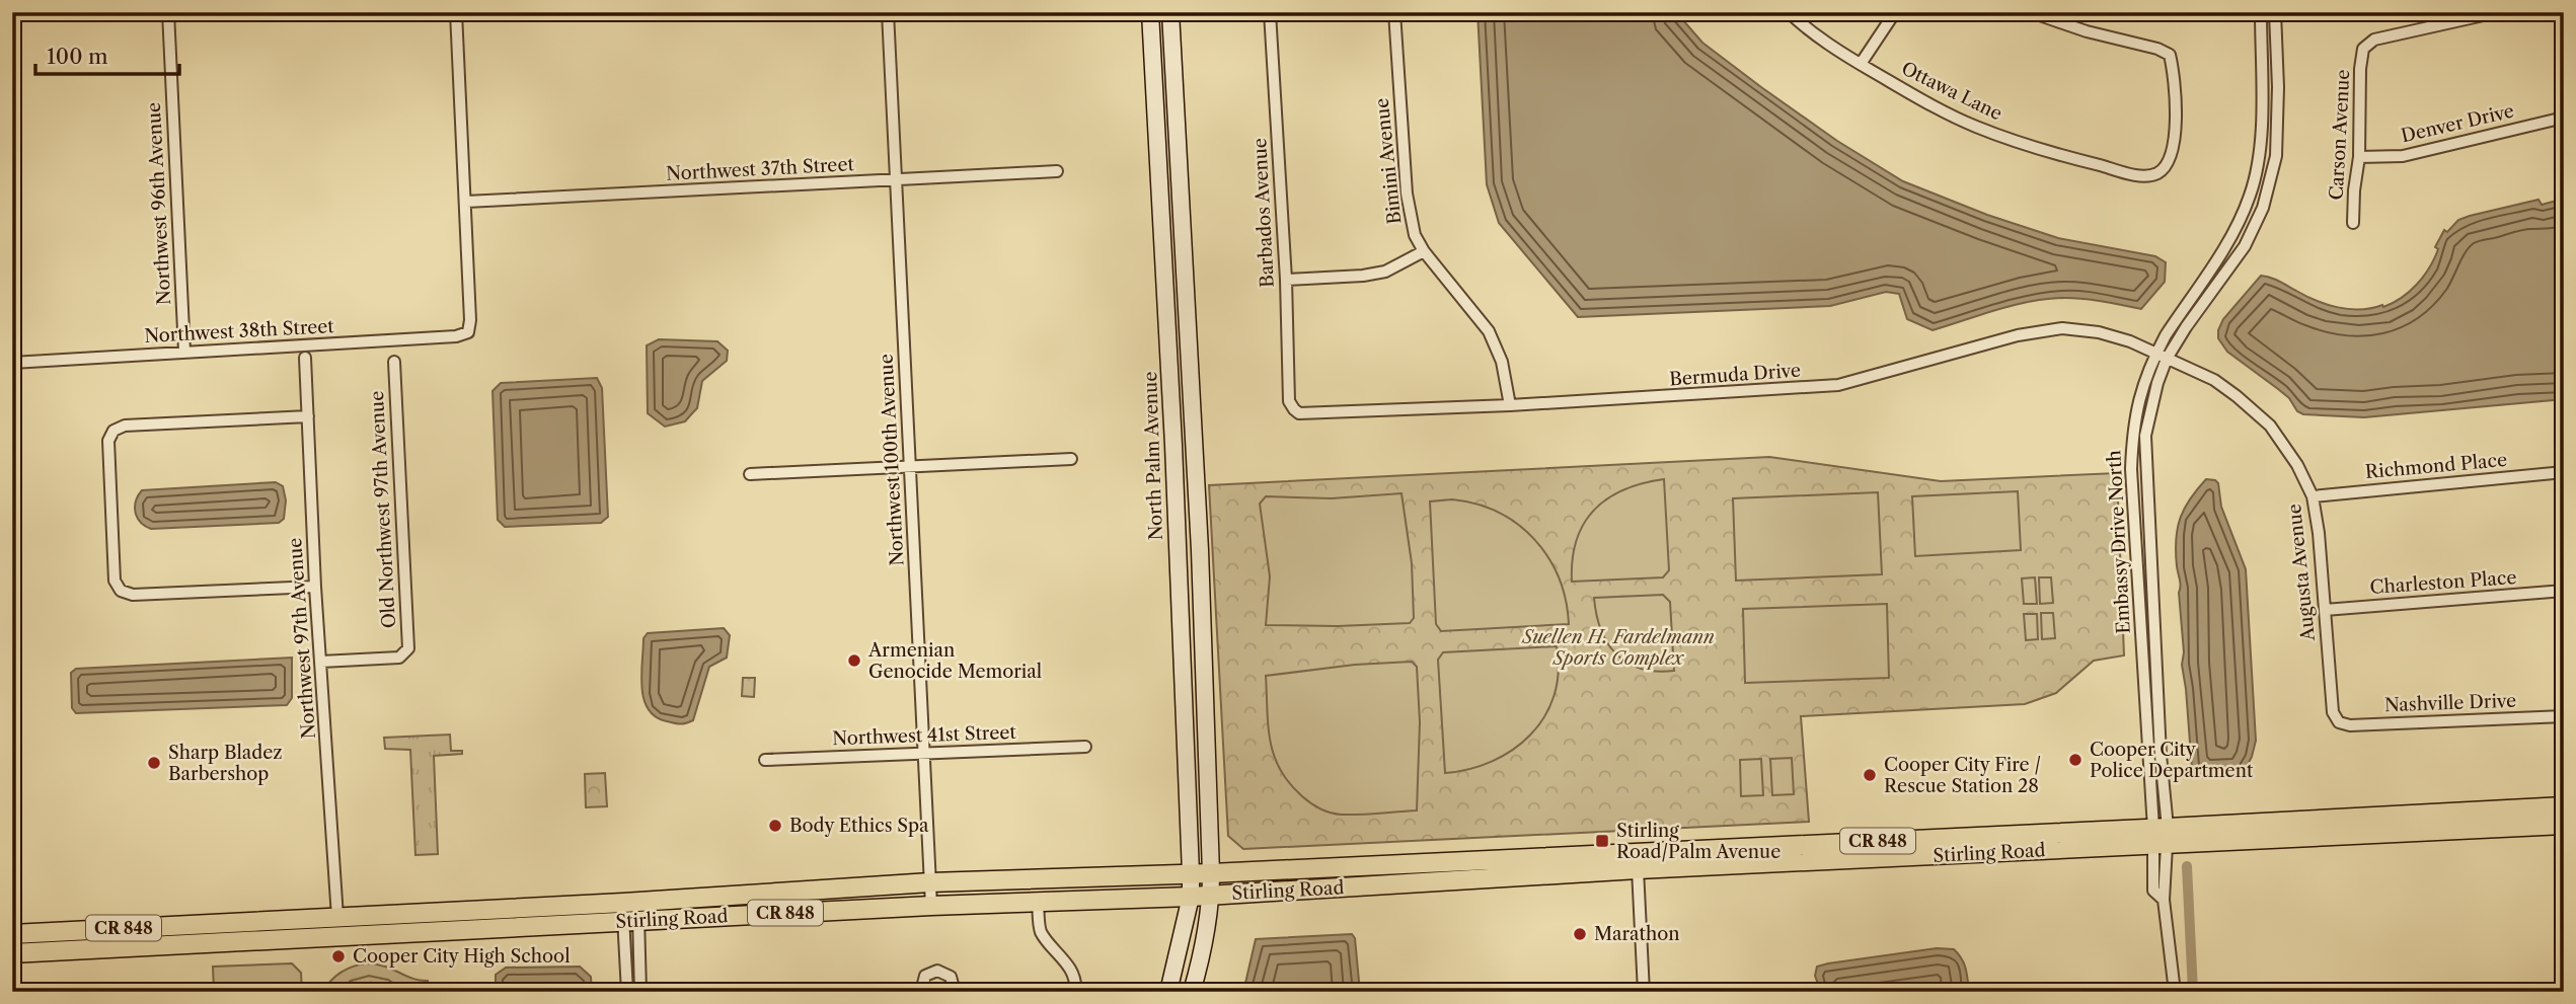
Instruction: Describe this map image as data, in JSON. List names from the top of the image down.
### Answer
{
  "streets": {
    "main road": ["North Palm Avenue", "CR 848", "Stirling Road"],
    "street": [
      "Ottawa Lane",
      "Denver Drive",
      "Carson Avenue",
      "Bimini Avenue",
      "Northwest 37th Street",
      "Northwest 96th Avenue",
      "Barbados Avenue",
      "Northwest 38th Street",
      "Bermuda Drive",
      "Northwest 100th Avenue",
      "Richmond Place",
      "Old Northwest 97th Avenue",
      "Embassy Drive North",
      "Augusta Avenue",
      "Charleston Place",
      "Northwest 97th Avenue",
      "Nashville Drive",
      "Northwest 41st Street"
    ]
  },
  "crossings": [
    ["Denver Drive", "Carson Avenue"],
    ["Bimini Avenue", "Bermuda Drive"],
    ["Northwest 37th Street", "Northwest 38th Street"],
    ["Northwest 37th Street", "Northwest 100th Avenue"],
    ["Northwest 96th Avenue", "Northwest 38th Street"],
    ["Barbados Avenue", "Bermuda Drive"],
    ["Bermuda Drive", "Embassy Drive North"],
    ["Bermuda Drive", "Augusta Avenue"],
    ["North Palm Avenue", "Stirling Road"],
    ["Northwest 100th Avenue", "Northwest 41st Street"],
    ["Northwest 100th Avenue", "Stirling Road"],
    ["Richmond Place", "Augusta Avenue"],
    ["Old Northwest 97th Avenue", "Northwest 97th Avenue"],
    ["Embassy Drive North", "Augusta Avenue"],
    ["Embassy Drive North", "Stirling Road"],
    ["Augusta Avenue", "Charleston Place"],
    ["Augusta Avenue", "Nashville Drive"],
    ["Northwest 97th Avenue", "Stirling Road"]
  ],
  "parks": ["Suellen H. Fardelmann Sports Complex"],
  "places": {
    "other": [
      "Armenian Genocide Memorial",
      "Cooper City Police Department",
      "Sharp Bladez Barbershop",
      "Cooper City Fire / Rescue Station 28",
      "Body Ethics Spa",
      "Marathon",
      "Cooper City High School"
    ],
    "transit": ["Stirling Road/Palm Avenue"]
  },
  "scale_bar": "100 m"
}
